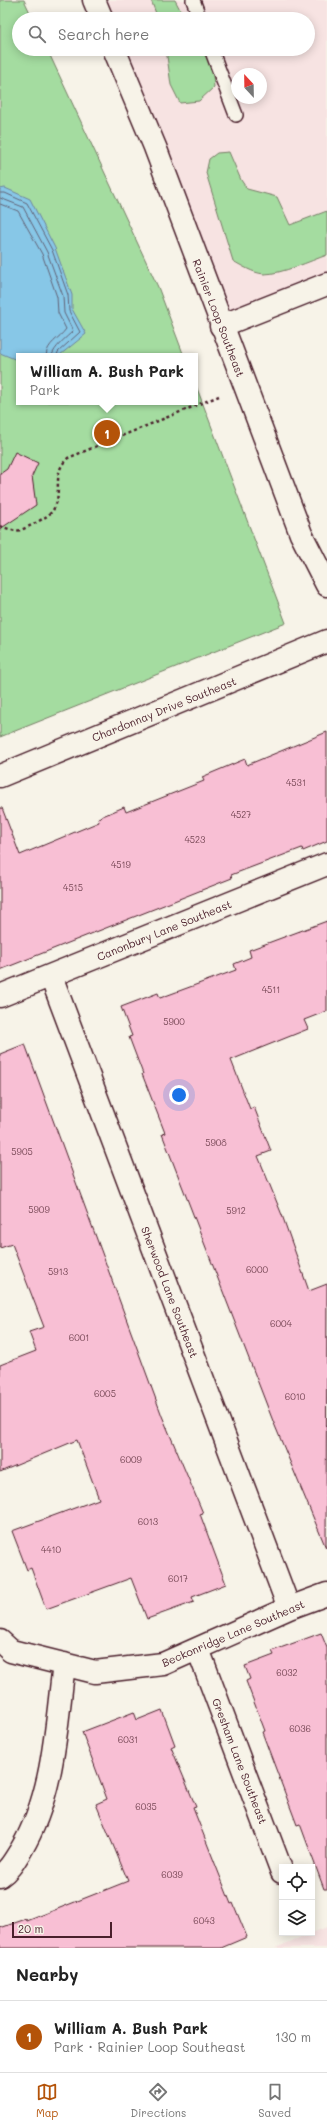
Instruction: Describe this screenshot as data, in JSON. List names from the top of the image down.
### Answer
{
  "streets": {
    "street": [
      "Rainier Loop Southeast",
      "Chardonnay Drive Southeast",
      "Canonbury Lane Southeast",
      "Sherwood Lane Southeast",
      "Beckonridge Lane Southeast",
      "Gresham Lane Southeast"
    ]
  },
  "crossings": [
    ["Canonbury Lane Southeast", "Sherwood Lane Southeast"],
    ["Sherwood Lane Southeast", "Beckonridge Lane Southeast"],
    ["Beckonridge Lane Southeast", "Gresham Lane Southeast"]
  ],
  "house_numbers": [
    "4531",
    "4527",
    "4523",
    "4519",
    "4515",
    "4511",
    "5900",
    "5908",
    "5905",
    "5909",
    "5912",
    "6000",
    "5913",
    "6004",
    "6001",
    "6005",
    "6010",
    "6009",
    "6013",
    "4410",
    "6017",
    "6032",
    "6036",
    "6031",
    "6035",
    "6039",
    "6043"
  ],
  "scale_bar": "20 m",
  "north": "top",
  "page": {
    "search": "Search here",
    "popup": ["William A. Bush Park", "Park"],
    "pins": "1",
    "scale": "20 m",
    "heading": "Nearby",
    "list": [
      {
        "mark": "1",
        "name": "William A. Bush Park",
        "note": "Park · Rainier Loop Southeast",
        "value": "130 m"
      }
    ],
    "nav": ["Map", "Directions", "Saved"]
  }
}
